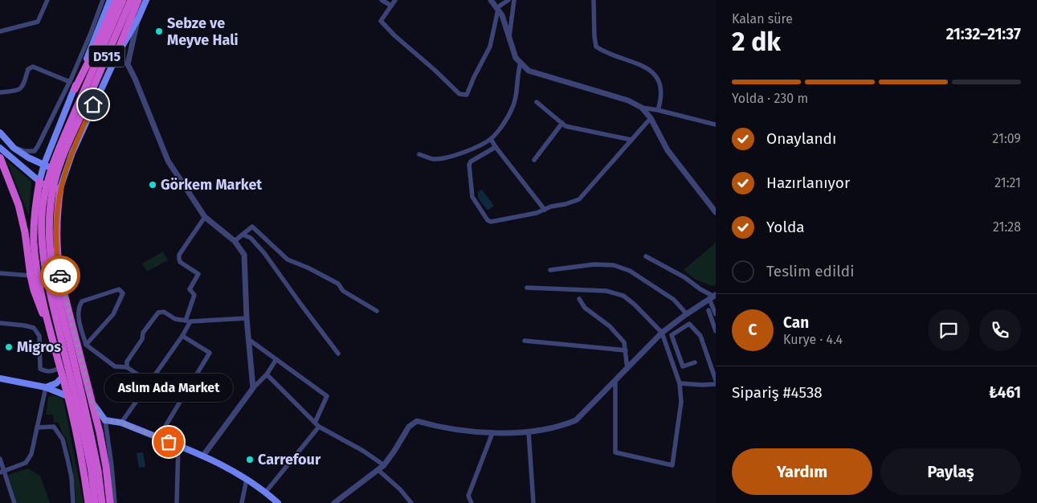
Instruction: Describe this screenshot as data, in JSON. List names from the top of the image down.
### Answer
{
  "streets": {
    "highway": ["D515"]
  },
  "places": [
    "Sebze ve Meyve Hali",
    "Görkem Market",
    "Migros",
    "Aslım Ada Market",
    "Carrefour"
  ],
  "page": {
    "heading": ["2 dk", "Kalan süre", "21:32–21:37"],
    "panel": [
      "Can",
      "Kurye · 4.4",
      "Sipariş #4538",
      "₺461"
    ],
    "bar": "Yolda · 230 m",
    "list": [
      ["Onaylandı", "21:09"],
      ["Hazırlanıyor", "21:21"],
      ["Yolda", "21:28"],
      "Teslim edildi"
    ],
    "round": "C",
    "bubble": "Aslım Ada Market",
    "buttons": ["Yardım", "Paylaş"]
  }
}
